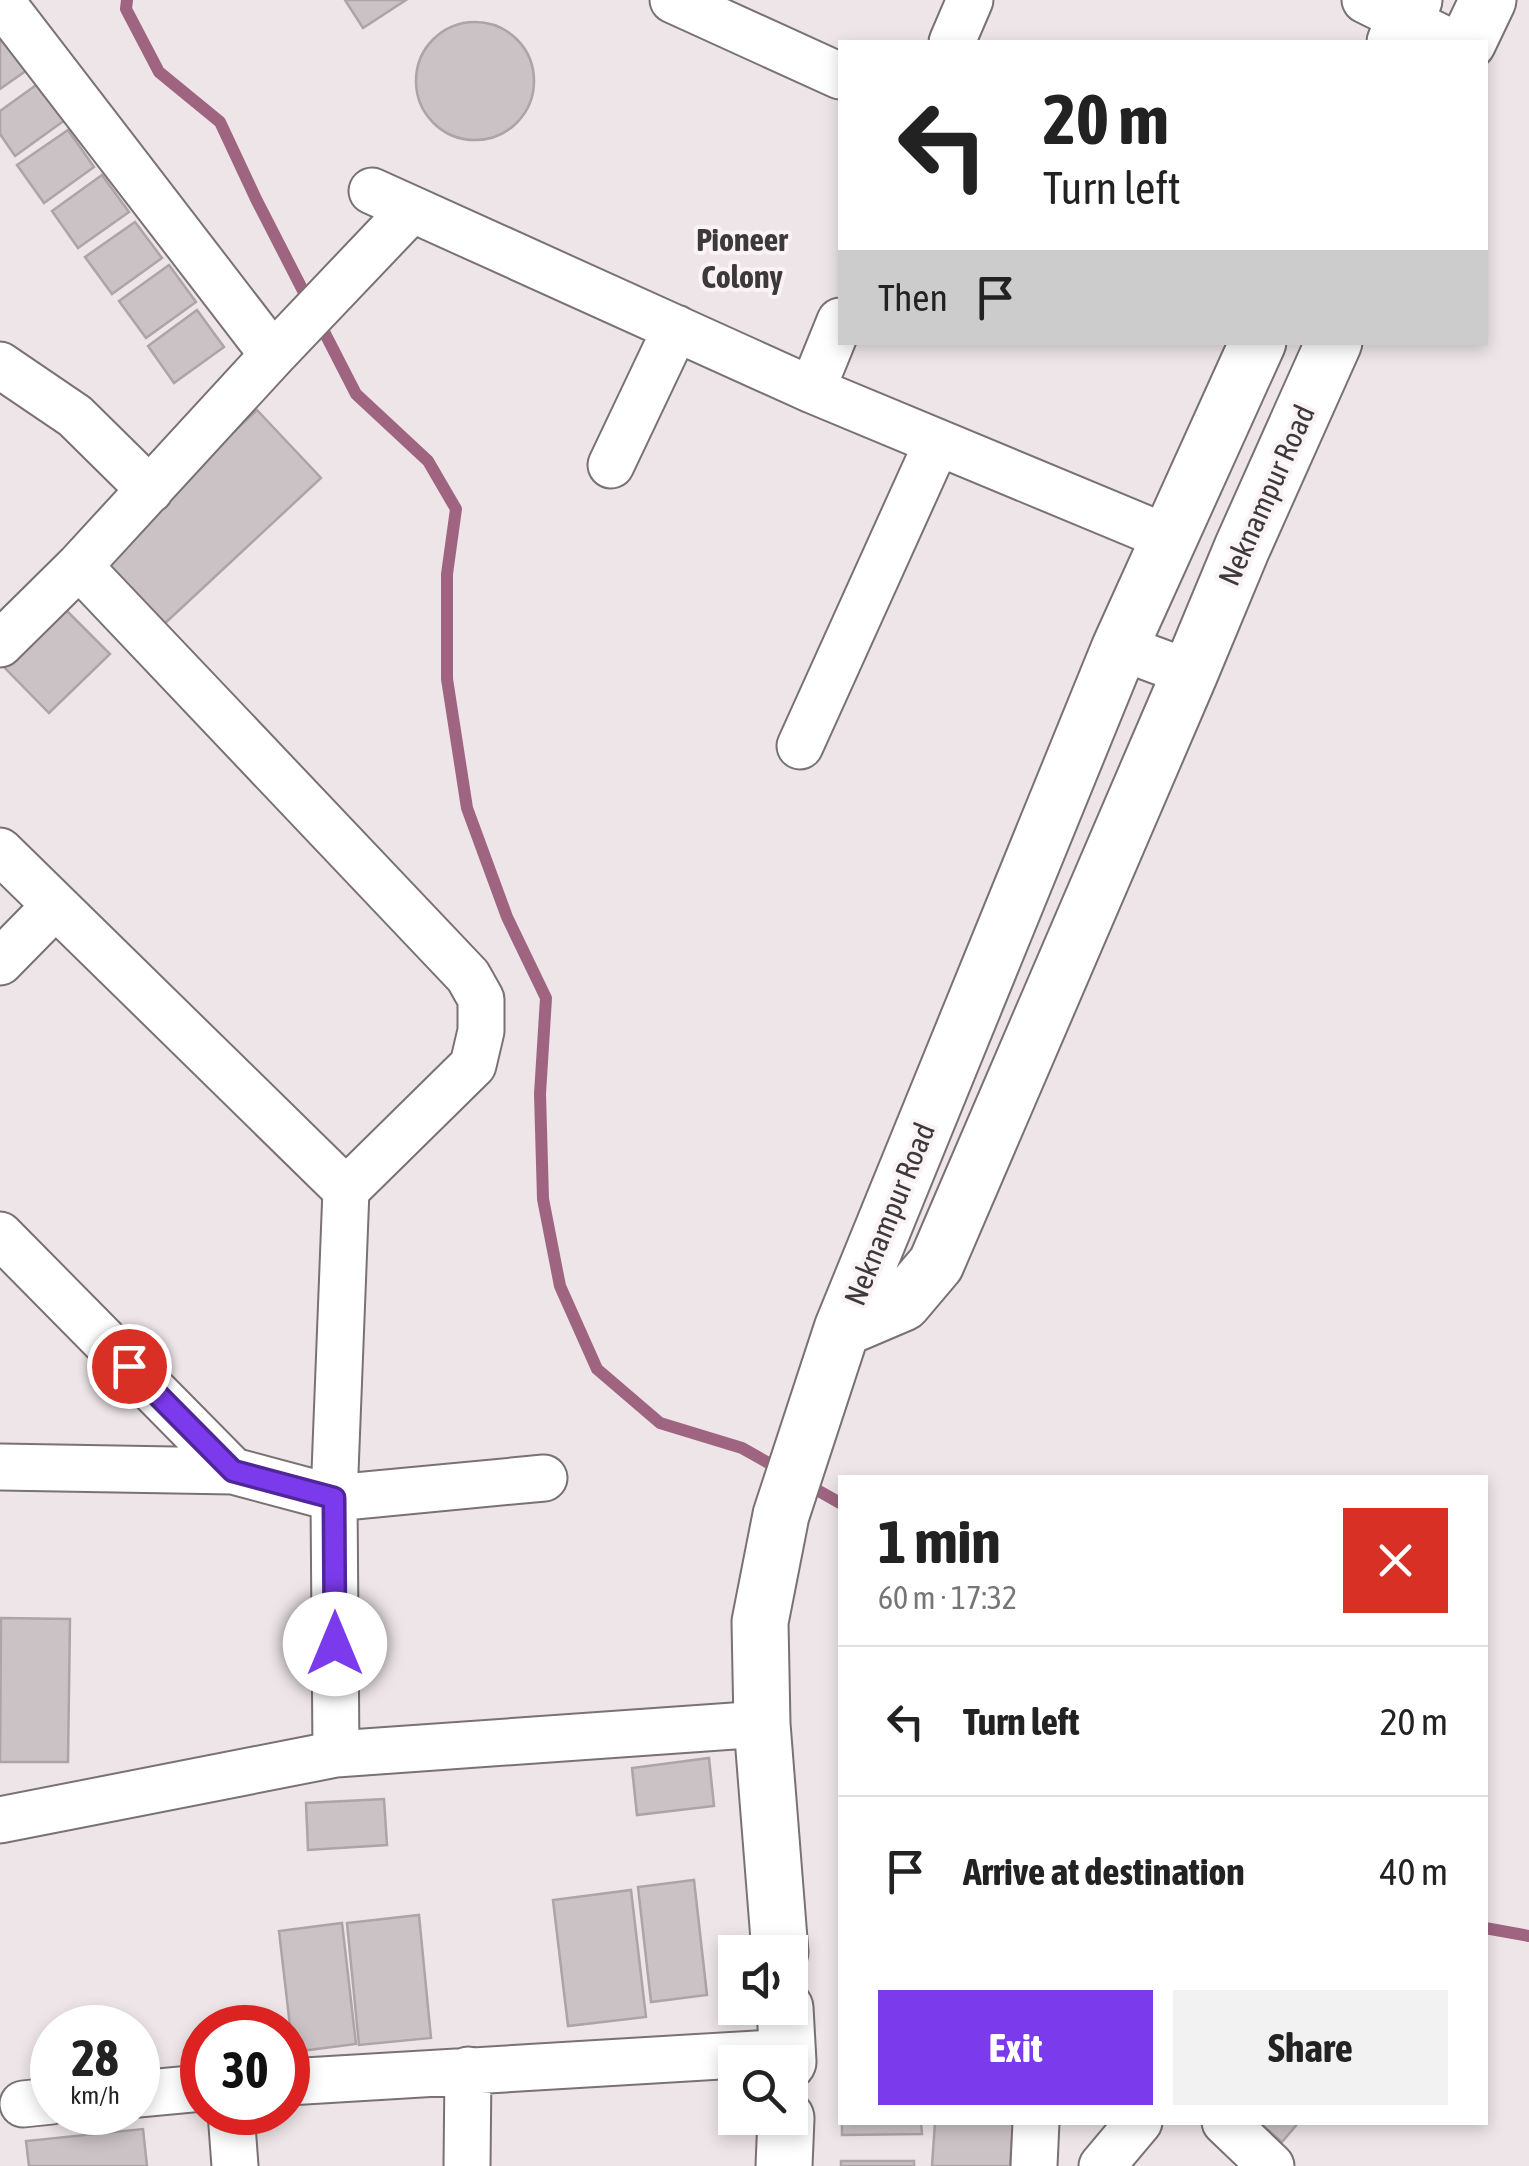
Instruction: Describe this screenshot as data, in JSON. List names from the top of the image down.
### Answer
{
  "streets": {
    "street": ["Neknampur Road"]
  },
  "districts": ["Pioneer Colony"],
  "page": {
    "turn": ["20 m", "Turn left"],
    "then": "Then",
    "heading": ["1 min", "60 m · 17:32"],
    "list": [
      {
        "name": "Turn left",
        "value": "20 m"
      },
      {
        "name": "Arrive at destination",
        "value": "40 m"
      }
    ],
    "buttons": ["Exit", "Share"],
    "speed": "28 km/h",
    "limit": "30"
  }
}
